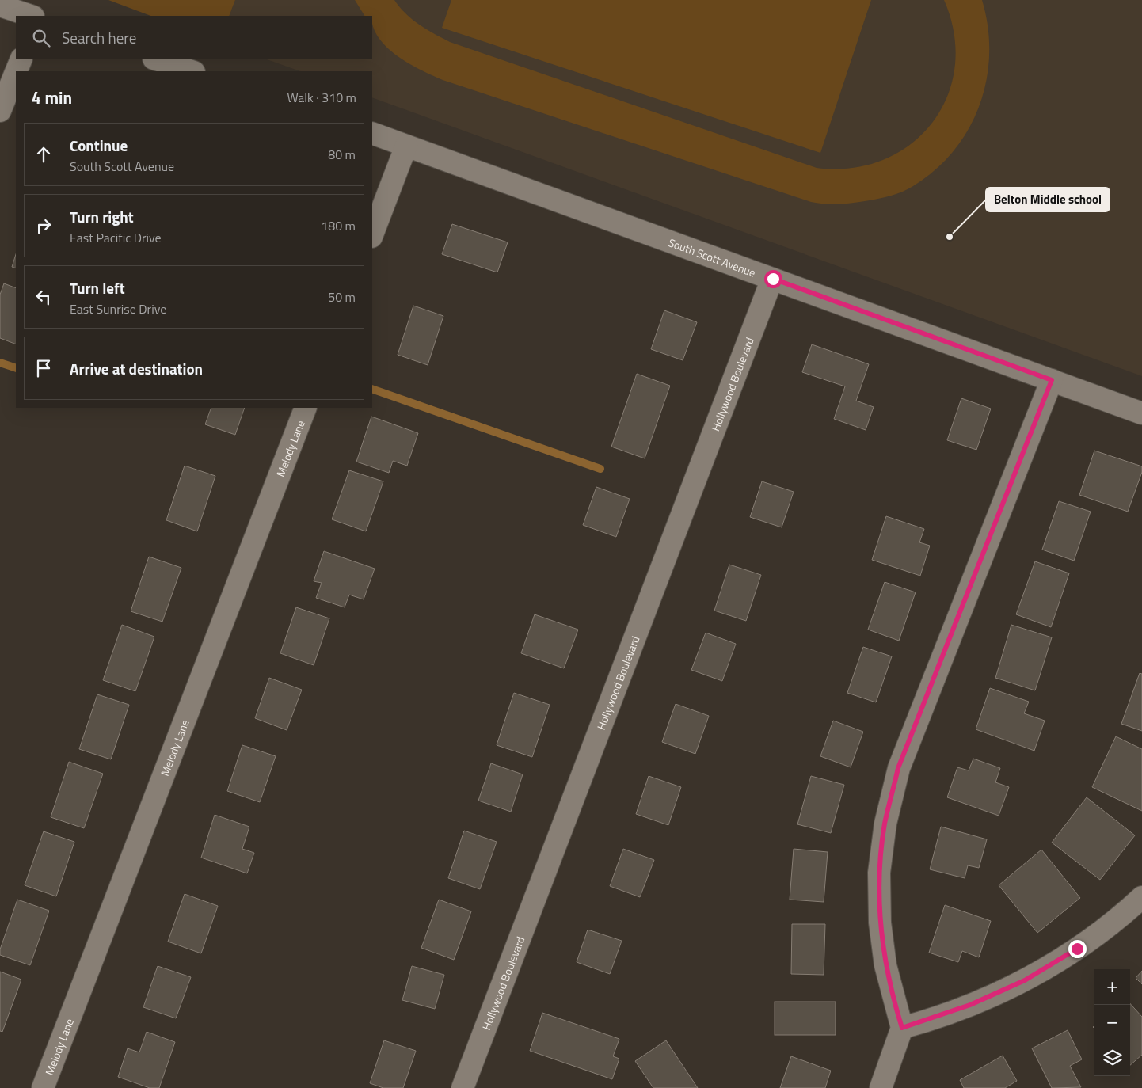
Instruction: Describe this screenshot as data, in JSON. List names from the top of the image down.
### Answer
{
  "streets": {
    "street": ["South Scott Avenue", "Hollywood Boulevard", "Melody Lane"]
  },
  "crossings": [
    ["South Scott Avenue", "Hollywood Boulevard"]
  ],
  "places": ["Belton Middle school"],
  "page": {
    "search": "Search here",
    "heading": ["4 min", "Walk · 310 m"],
    "list": [
      ["Continue", "South Scott Avenue", "80 m"],
      ["Turn right", "East Pacific Drive", "180 m"],
      ["Turn left", "East Sunrise Drive", "50 m"],
      "Arrive at destination"
    ],
    "map_buttons": ["+", "−"]
  }
}
